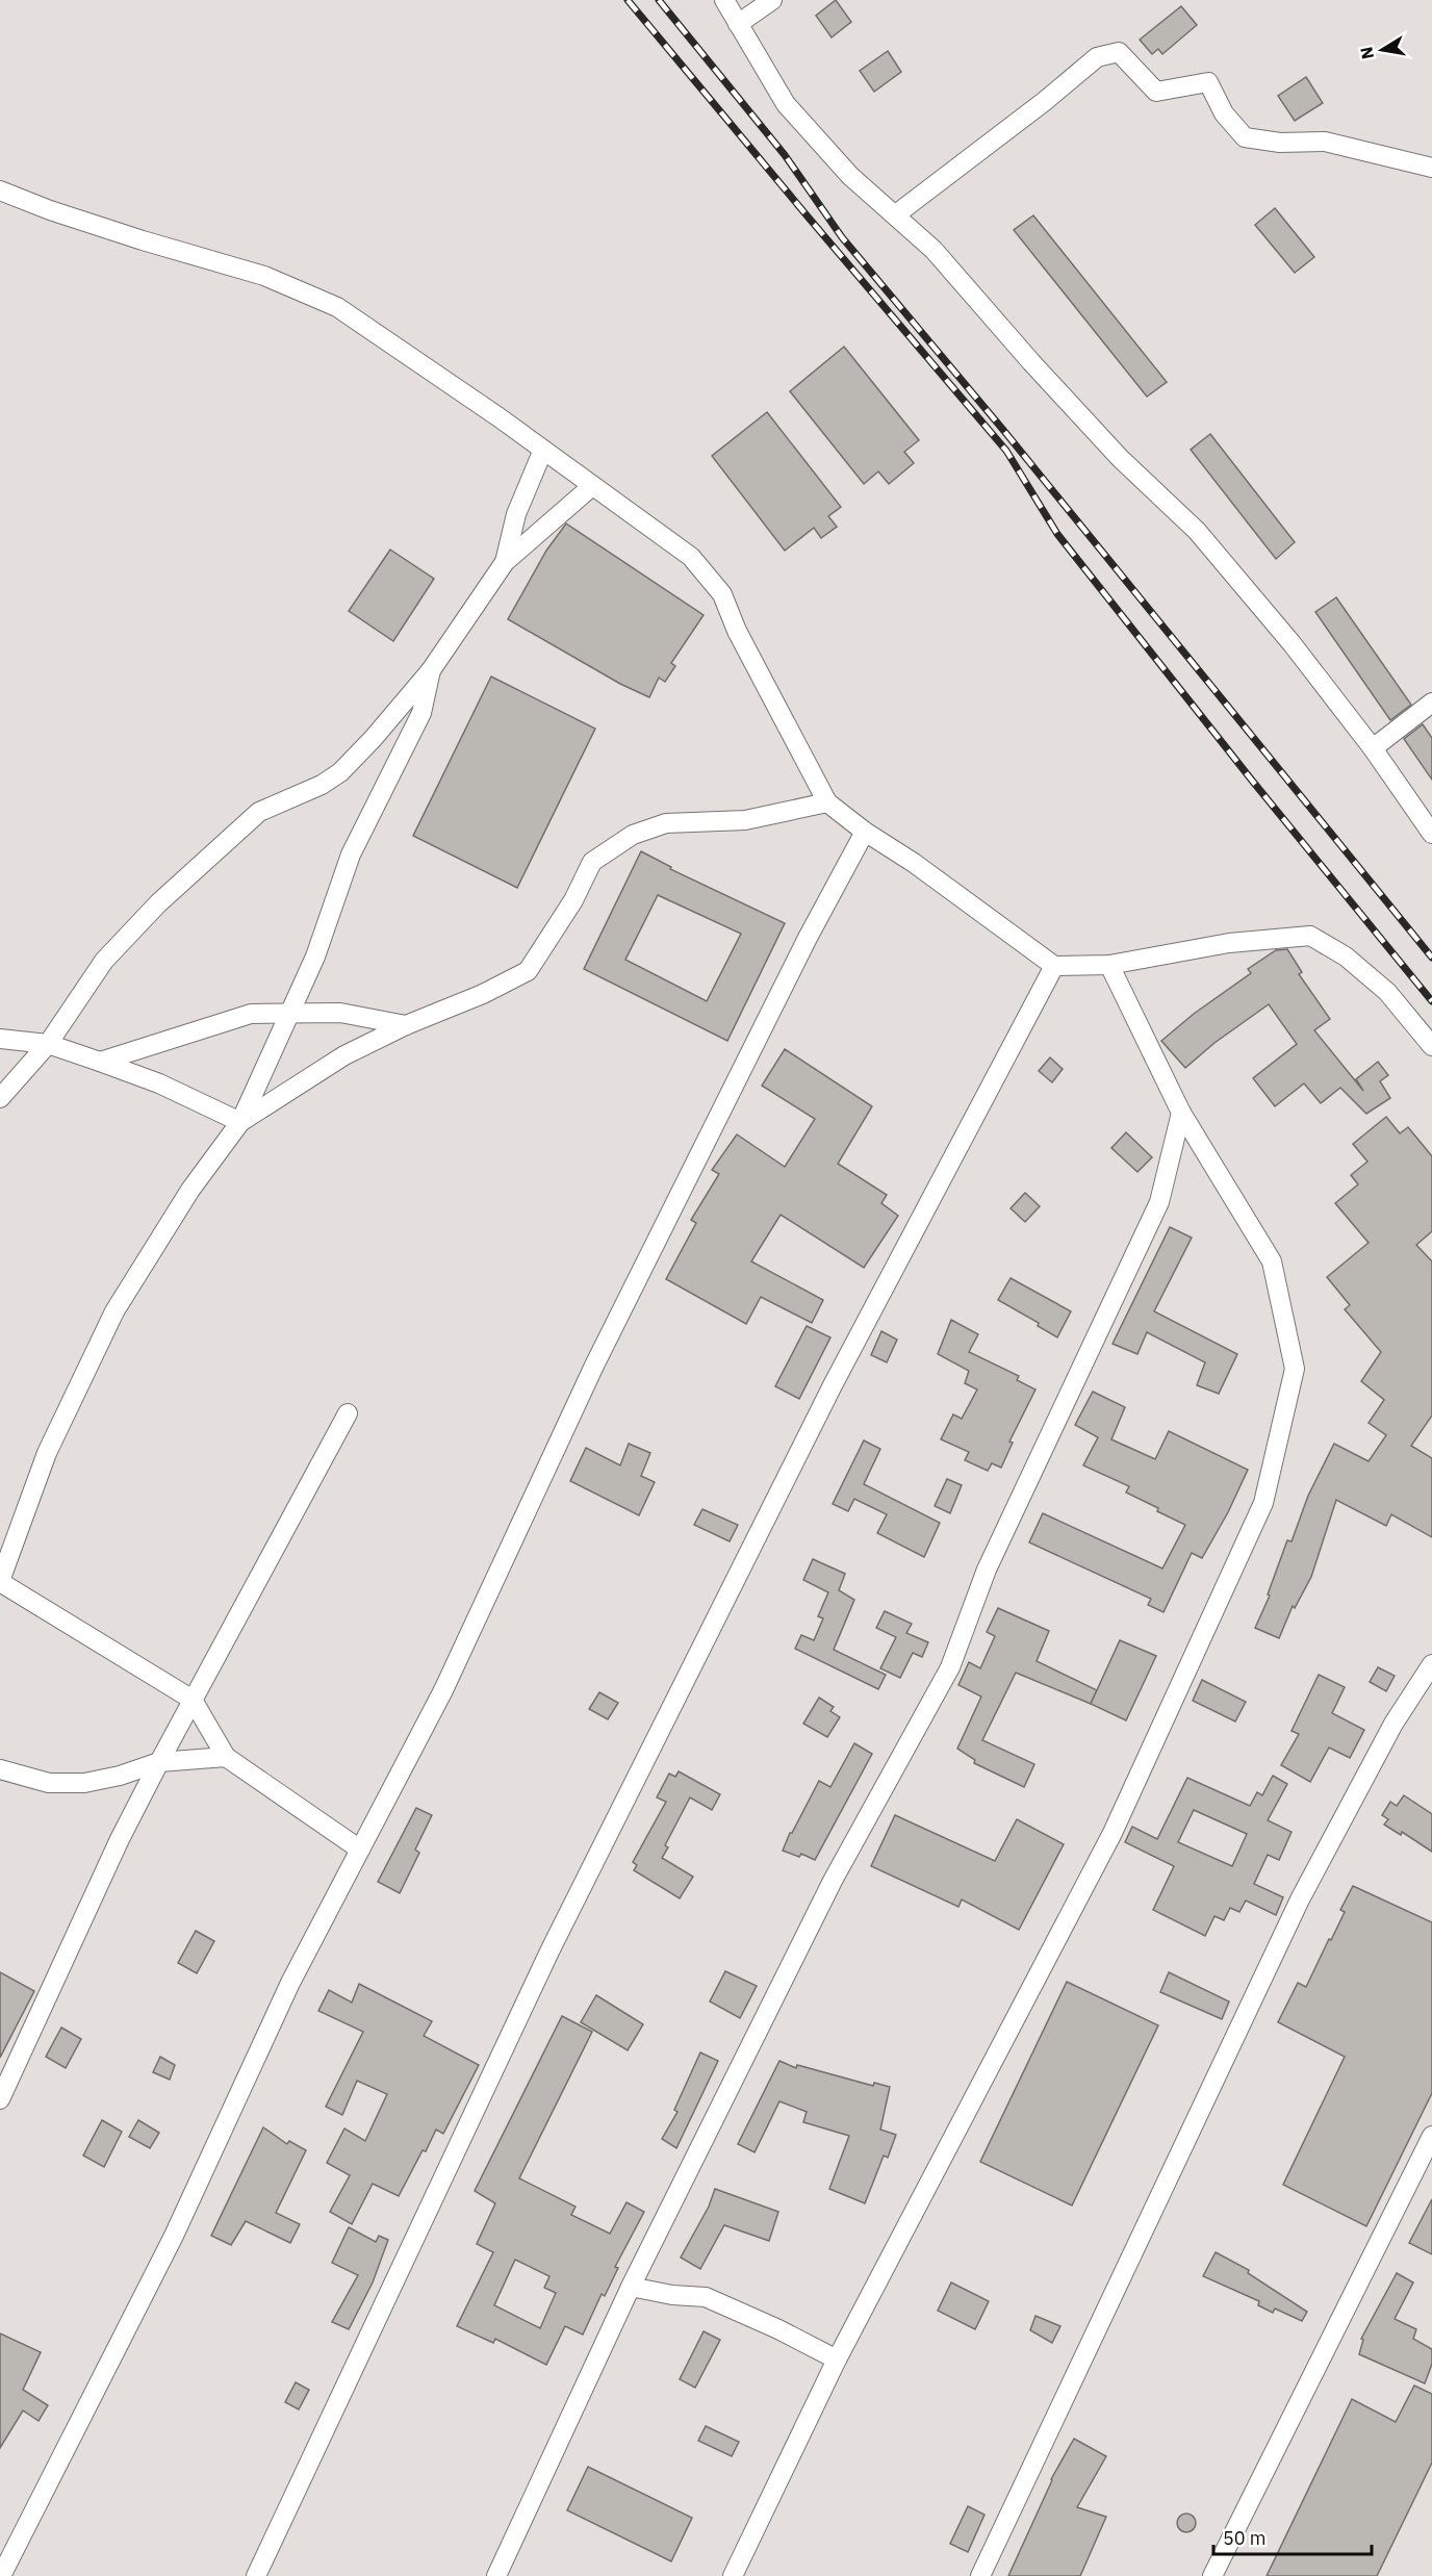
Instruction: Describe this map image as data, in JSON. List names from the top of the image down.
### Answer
{
  "scale_bar": "50 m",
  "north": "left"
}
